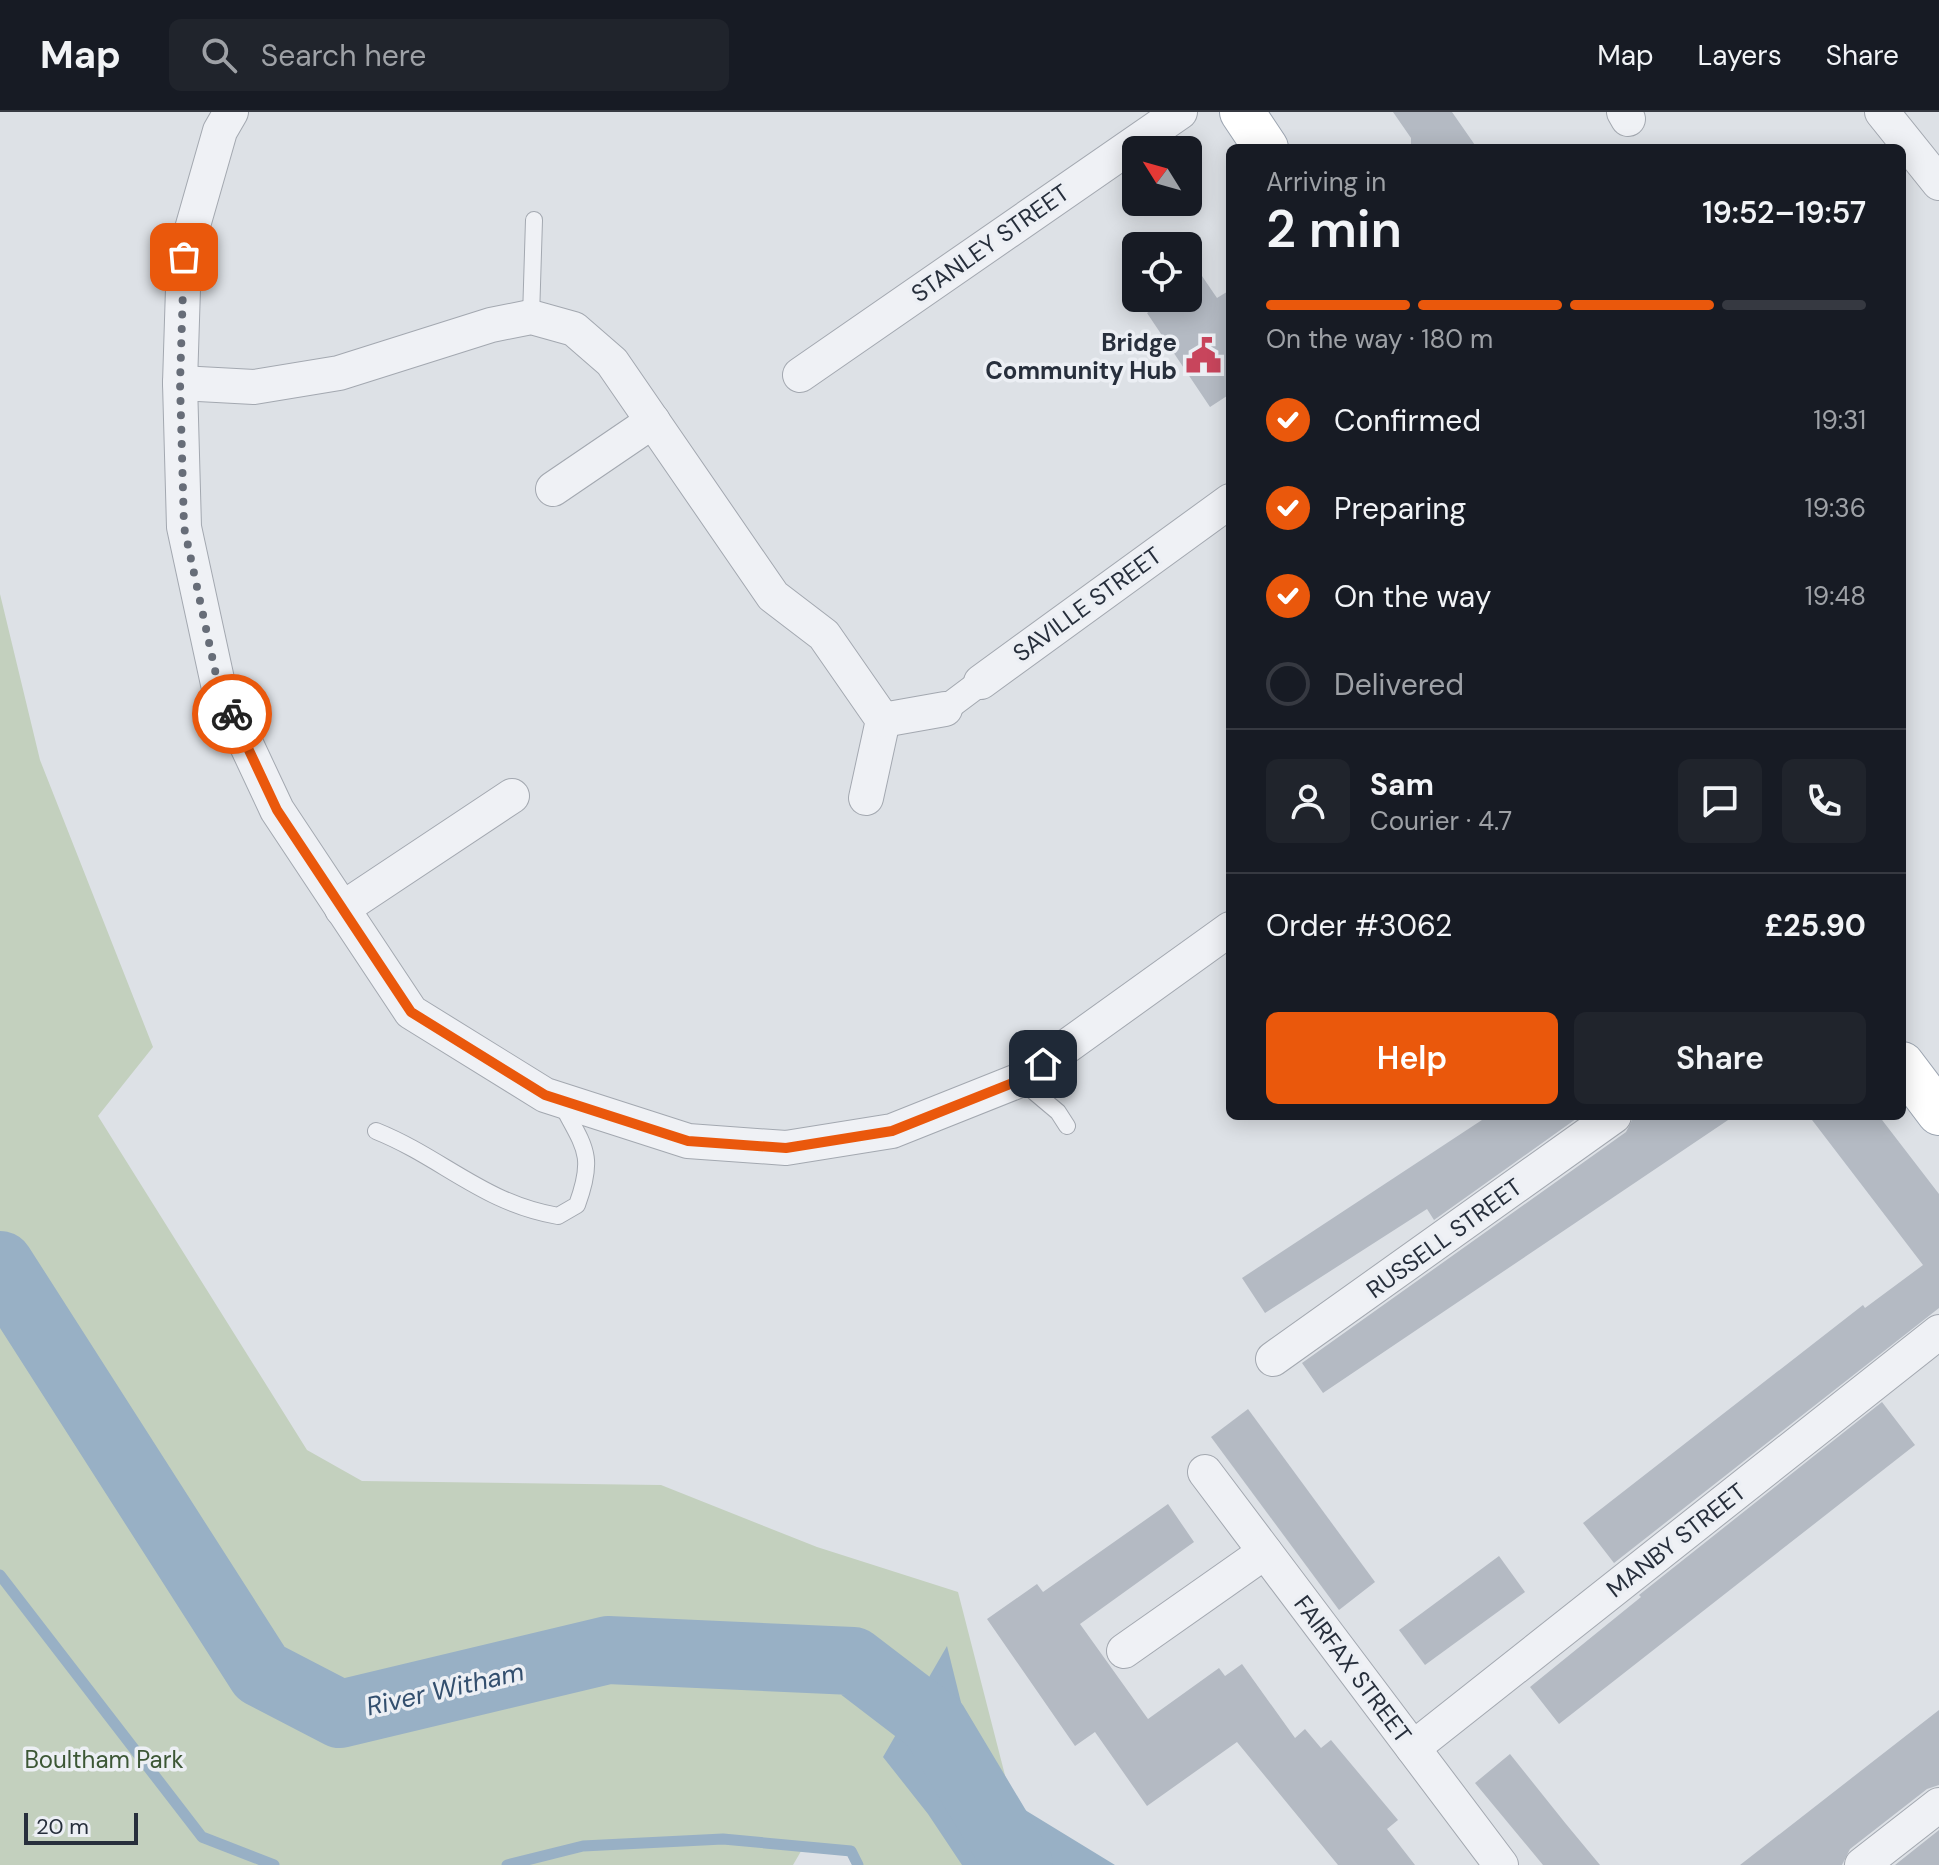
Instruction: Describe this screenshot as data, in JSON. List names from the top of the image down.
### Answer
{
  "streets": {
    "street": [
      "STANLEY STREET",
      "SAVILLE STREET",
      "RUSSELL STREET",
      "MANBY STREET",
      "FAIRFAX STREET"
    ]
  },
  "crossings": [
    ["MANBY STREET", "FAIRFAX STREET"]
  ],
  "water": ["River Witham"],
  "parks": ["Boultham Park"],
  "places": {
    "public building": ["Bridge Community Hub"]
  },
  "scale_bar": "20 m",
  "north": "top left",
  "page": {
    "header": "Map",
    "search": "Search here",
    "nav": ["Map", "Layers", "Share"],
    "heading": ["2 min", "Arriving in", "19:52–19:57"],
    "panel": [
      "Sam",
      "Courier · 4.7",
      "Order #3062",
      "£25.90"
    ],
    "bar": "On the way · 180 m",
    "list": [
      ["Confirmed", "19:31"],
      ["Preparing", "19:36"],
      ["On the way", "19:48"],
      "Delivered"
    ],
    "buttons": ["Help", "Share"],
    "scale": "20 m"
  }
}
